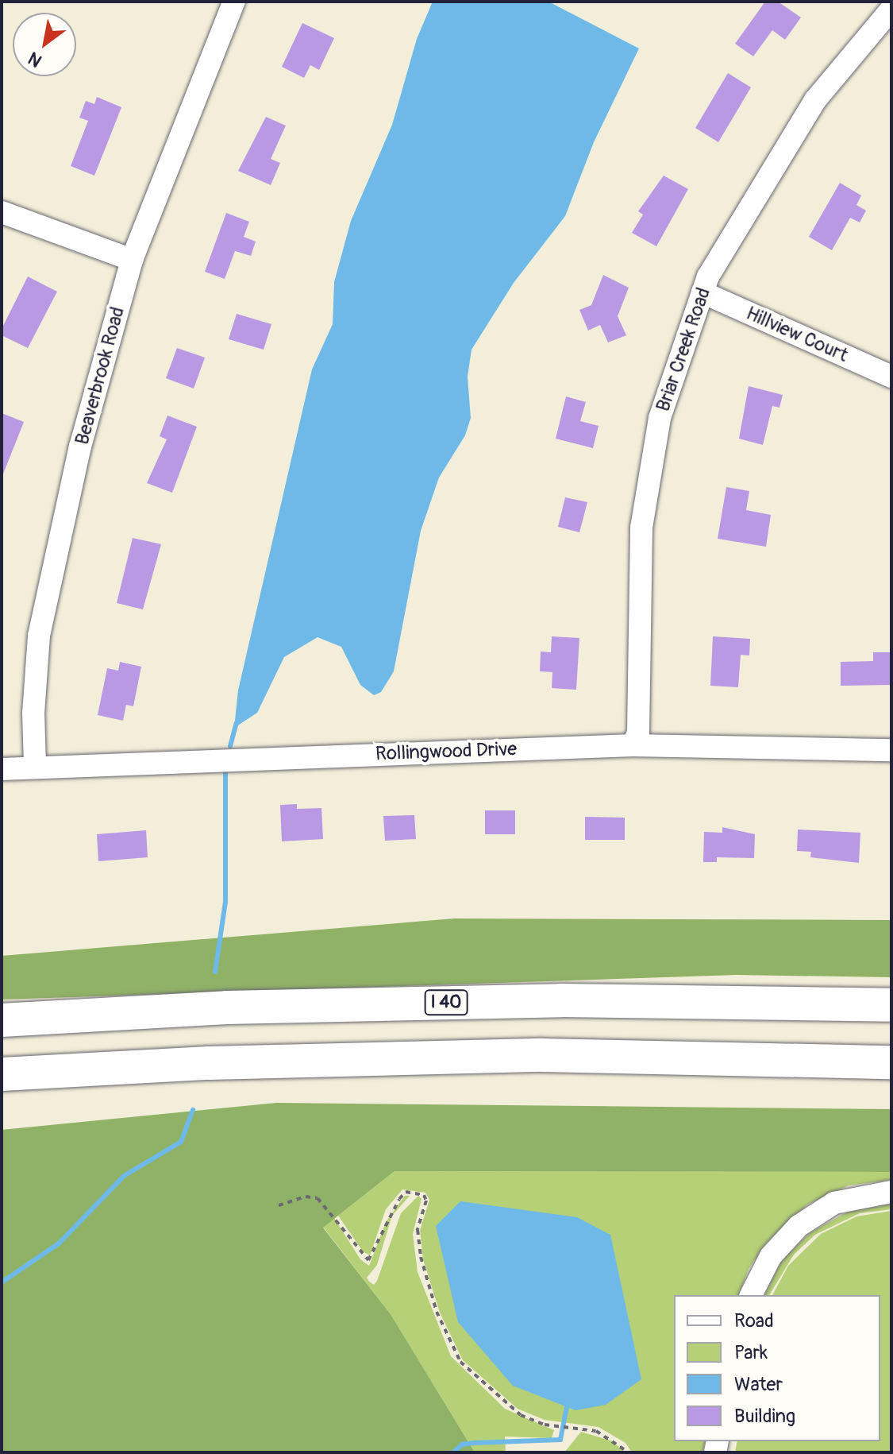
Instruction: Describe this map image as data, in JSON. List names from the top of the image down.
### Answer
{
  "streets": {
    "highway": ["I 40"],
    "street": [
      "Hillview Court",
      "Briar Creek Road",
      "Beaverbrook Road",
      "Rollingwood Drive"
    ]
  },
  "crossings": [
    ["Hillview Court", "Briar Creek Road"],
    ["Briar Creek Road", "Rollingwood Drive"],
    ["Beaverbrook Road", "Rollingwood Drive"]
  ],
  "legend": [
    "Road",
    "Park",
    "Water",
    "Building"
  ],
  "north": "bottom left"
}
